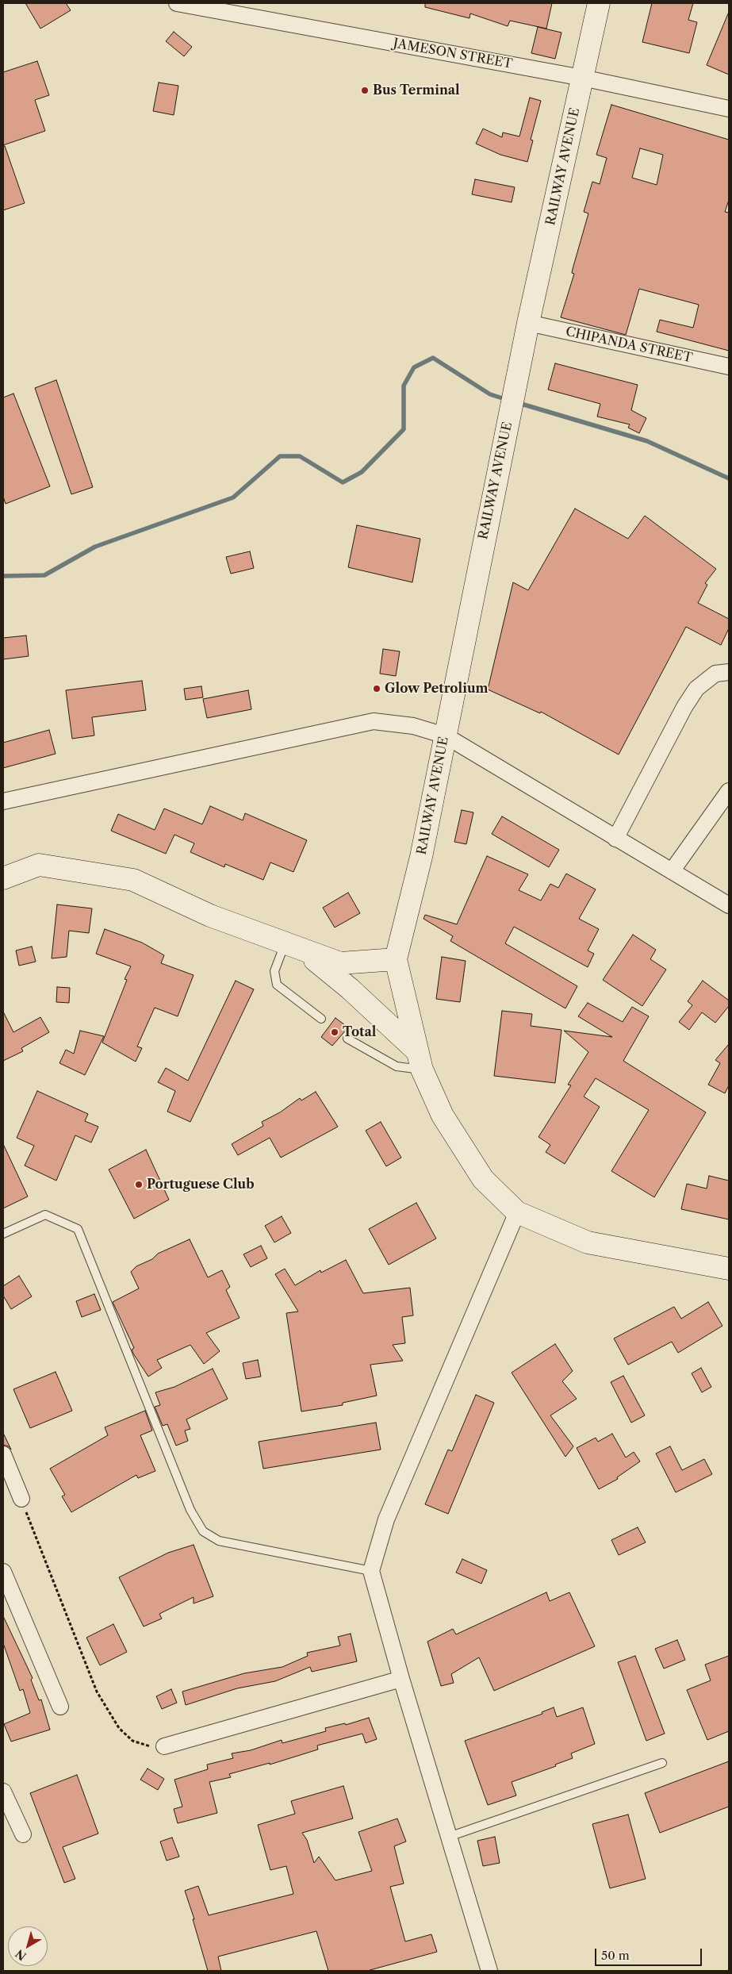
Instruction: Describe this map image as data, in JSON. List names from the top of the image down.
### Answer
{
  "streets": {
    "main road": ["RAILWAY AVENUE"],
    "street": ["JAMESON STREET", "CHIPANDA STREET"]
  },
  "crossings": [
    ["JAMESON STREET", "RAILWAY AVENUE"],
    ["RAILWAY AVENUE", "CHIPANDA STREET"]
  ],
  "places": [
    "Bus Terminal",
    "Glow Petrolium",
    "Total",
    "Portuguese Club"
  ],
  "scale_bar": "50 m",
  "north": "bottom left"
}
